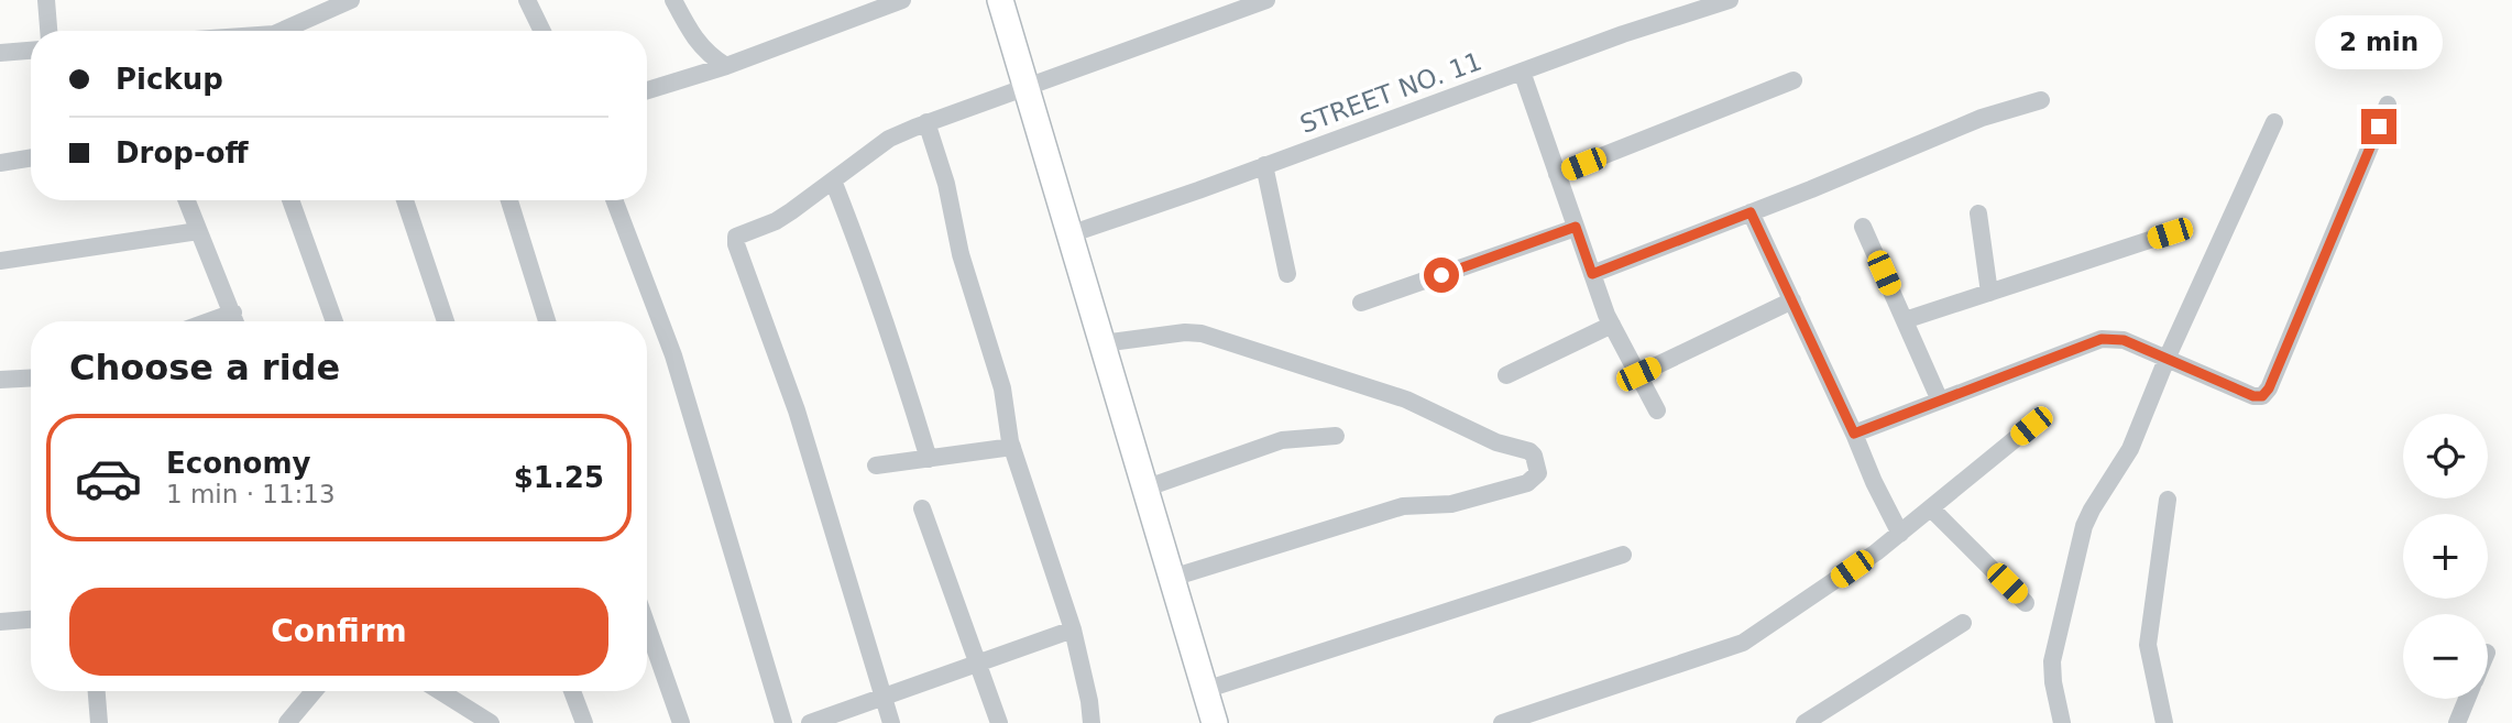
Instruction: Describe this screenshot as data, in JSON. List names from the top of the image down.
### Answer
{
  "streets": {
    "street": ["STREET NO. 11"]
  },
  "page": {
    "bubble": "2 min",
    "banner": ["Pickup", "Drop-off"],
    "heading": "Choose a ride",
    "map_buttons": ["+", "−"],
    "list": [
      {
        "name": "Economy",
        "note": "1 min · 11:13",
        "value": "$1.25"
      }
    ],
    "buttons": "Confirm"
  }
}
